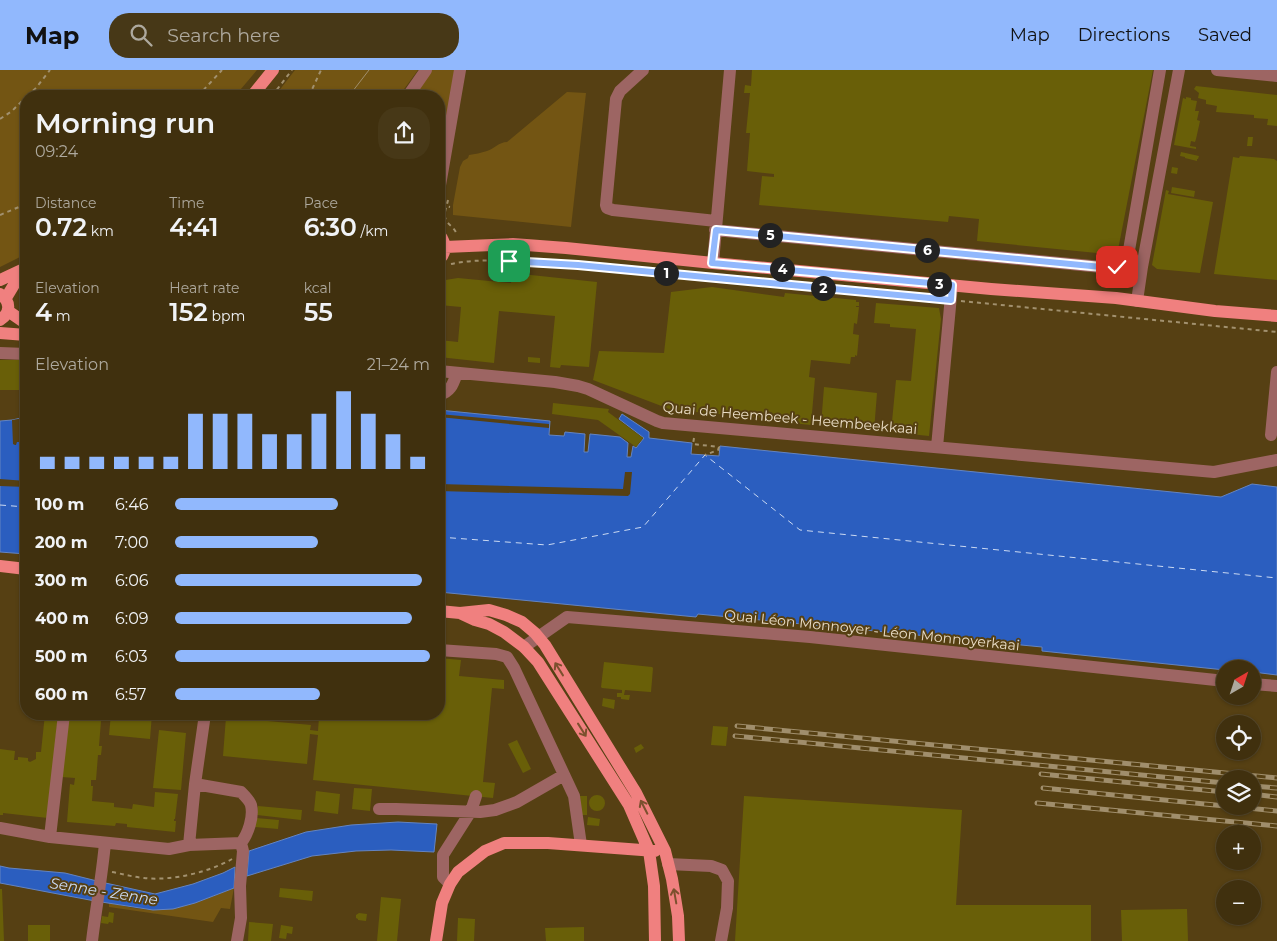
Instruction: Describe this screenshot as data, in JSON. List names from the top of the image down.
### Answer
{
  "streets": {
    "street": ["Quai de Heembeek - Heembeekkaai", "Quai Léon Monnoyer - Léon Monnoyerkaai"]
  },
  "water": ["Senne - Zenne"],
  "north": "top right",
  "page": {
    "header": "Map",
    "search": "Search here",
    "nav": ["Map", "Directions", "Saved"],
    "heading": ["Morning run", "09:24"],
    "stats": [
      ["Distance", "0.72 km"],
      ["Time", "4:41"],
      ["Pace", "6:30 /km"],
      ["Elevation", "4 m"],
      ["Heart rate", "152 bpm"],
      ["kcal", "55"]
    ],
    "pins": [
      "5",
      "6",
      "4",
      "1",
      "3",
      "2"
    ],
    "chart": ["Elevation", "21–24 m"],
    "list": [
      {
        "name": "100 m",
        "note": "6:46"
      },
      {
        "name": "200 m",
        "note": "7:00"
      },
      {
        "name": "300 m",
        "note": "6:06"
      },
      {
        "name": "400 m",
        "note": "6:09"
      },
      {
        "name": "500 m",
        "note": "6:03"
      },
      {
        "name": "600 m",
        "note": "6:57"
      }
    ],
    "map_buttons": ["+", "−"]
  }
}
